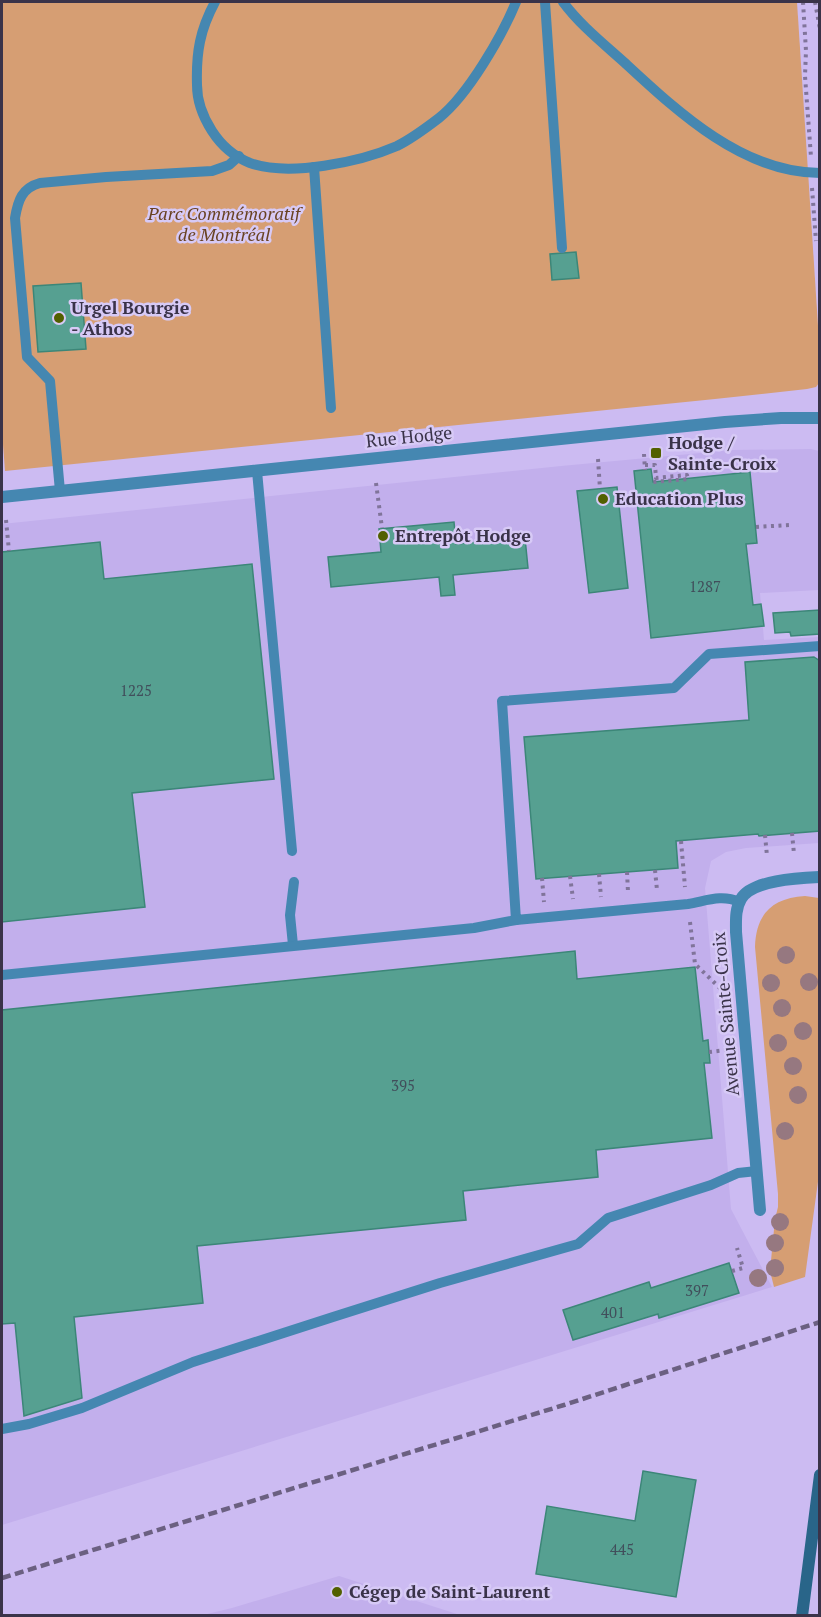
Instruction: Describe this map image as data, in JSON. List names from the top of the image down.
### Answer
{
  "streets": {
    "street": ["Rue Hodge", "Avenue Sainte-Croix"]
  },
  "parks": ["Parc Commémoratif de Montréal"],
  "places": {
    "other": [
      "Urgel Bourgie - Athos",
      "Education Plus",
      "Entrepôt Hodge",
      "Cégep de Saint-Laurent"
    ],
    "transit": ["Hodge / Sainte-Croix"]
  },
  "house_numbers": [
    "1287",
    "1225",
    "395",
    "397",
    "401",
    "445"
  ]
}
